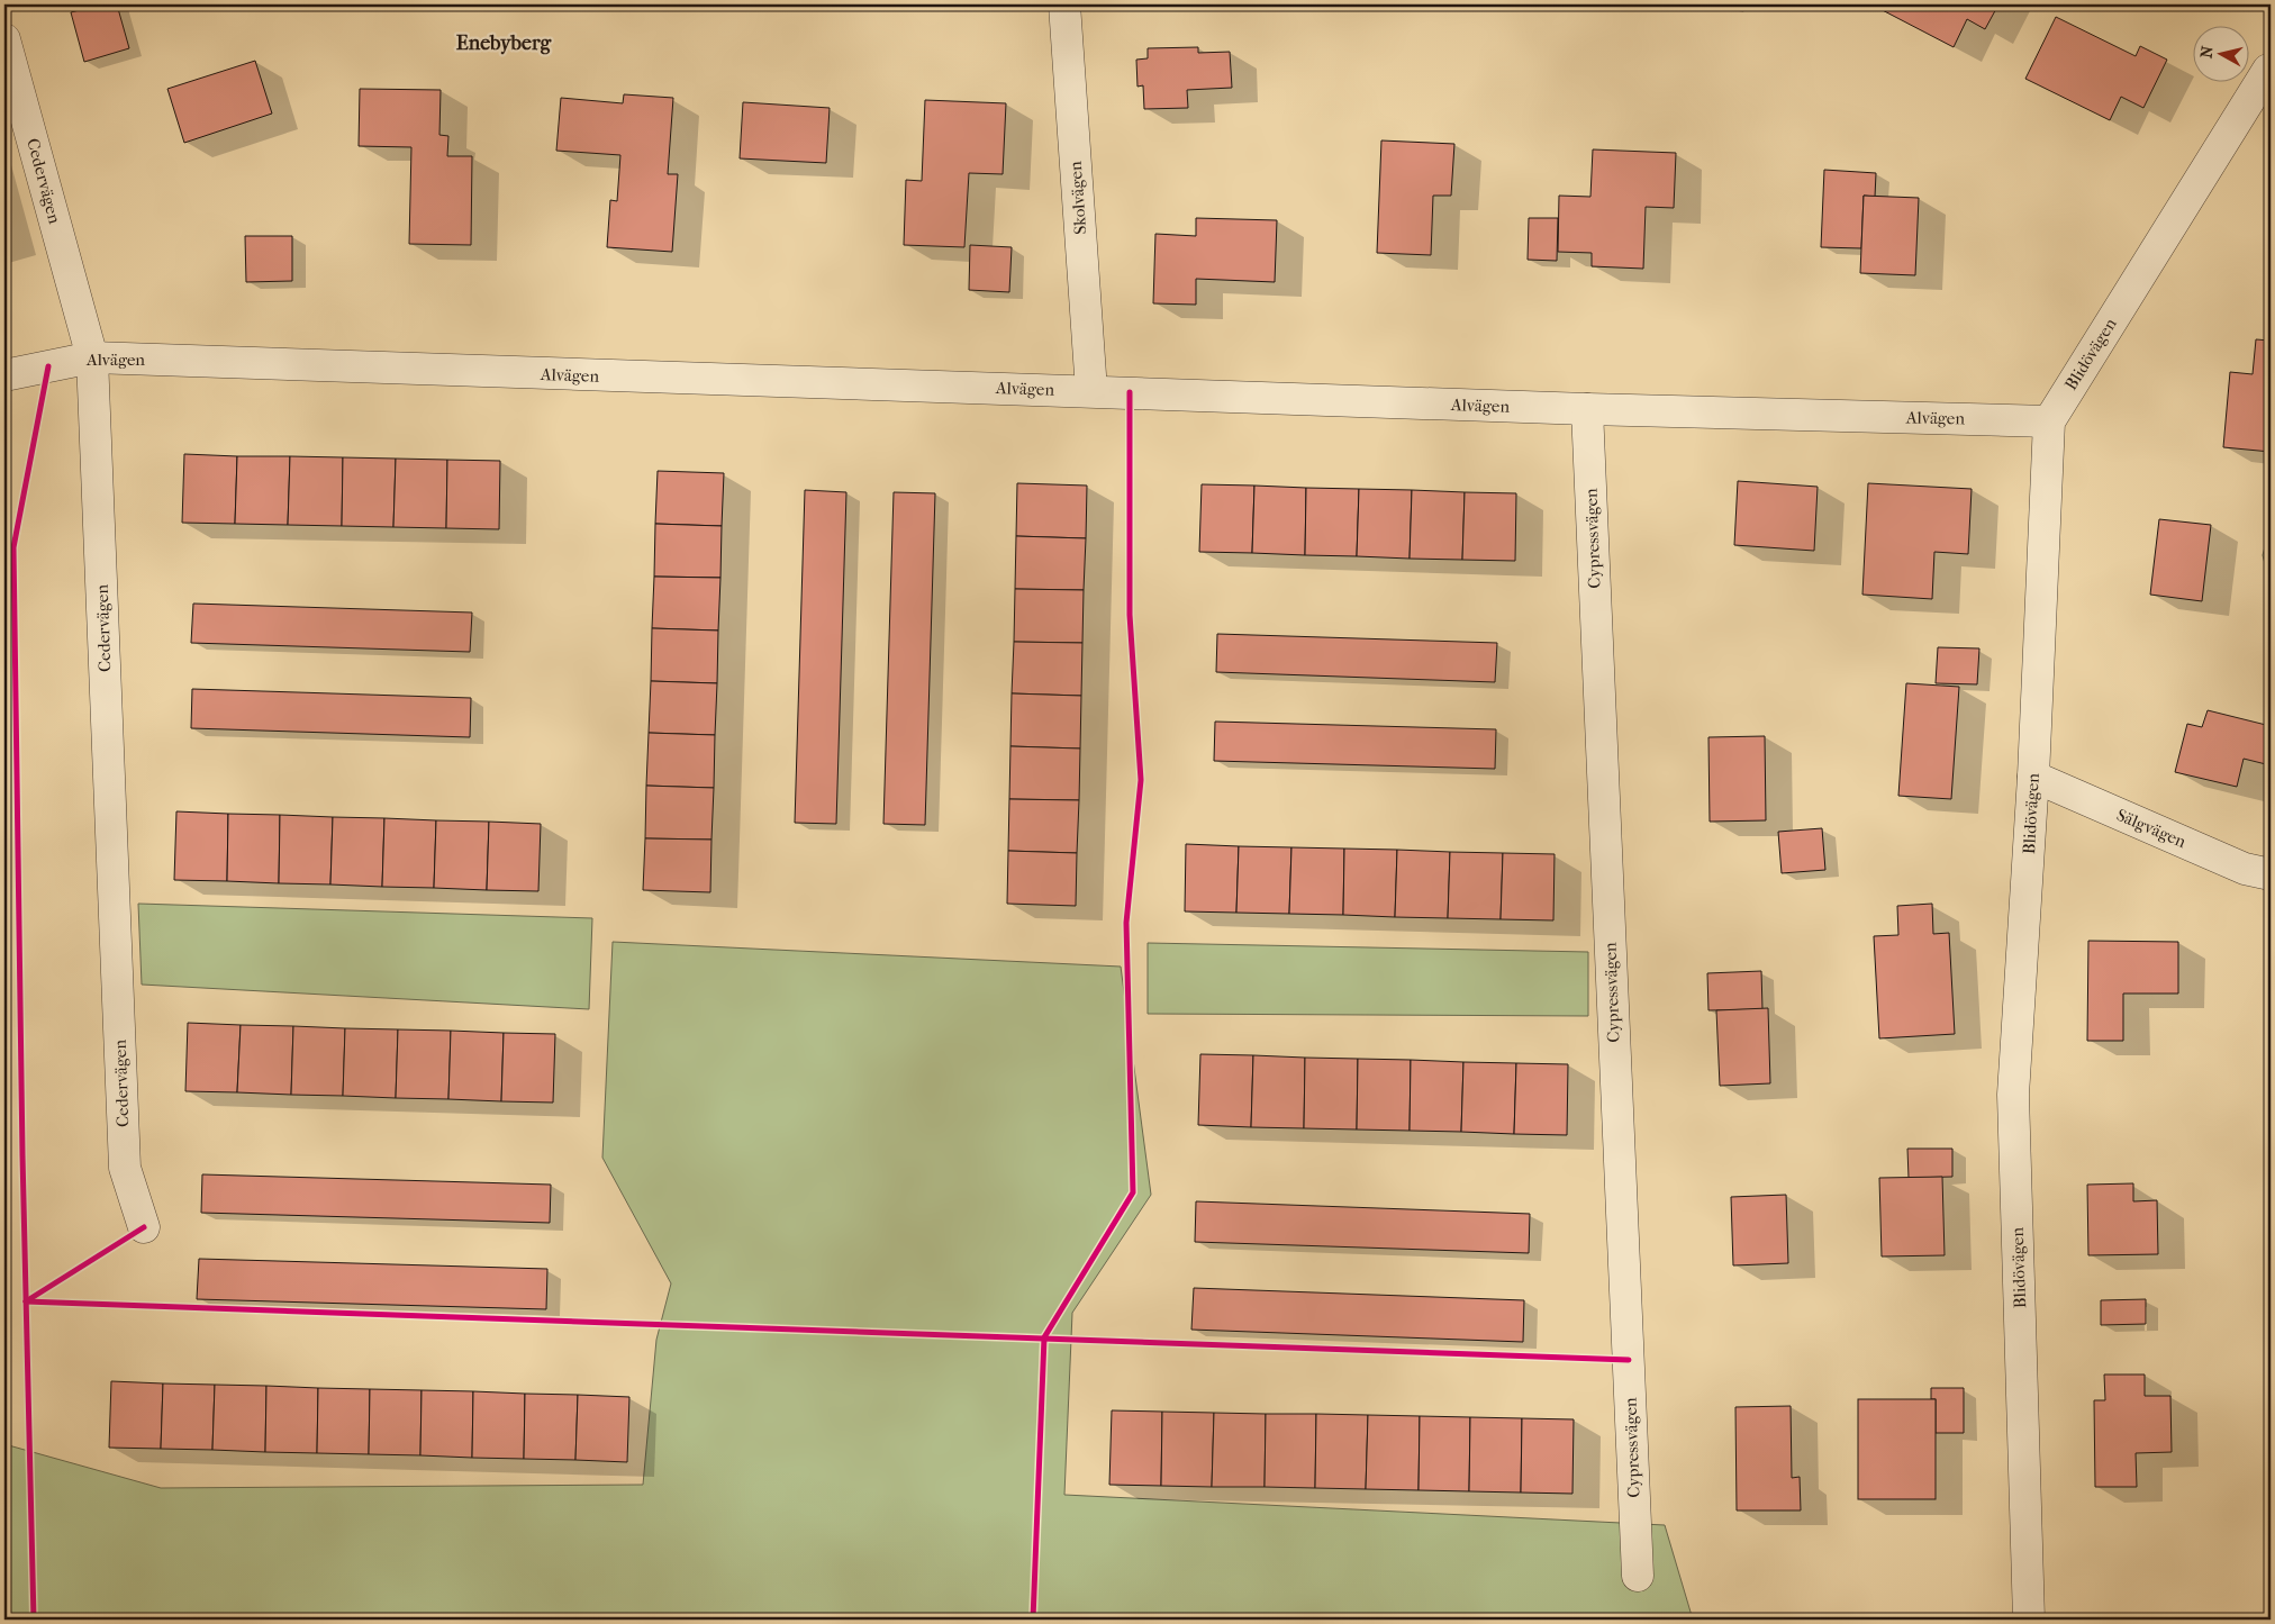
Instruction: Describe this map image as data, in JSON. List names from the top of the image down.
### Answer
{
  "streets": {
    "street": [
      "Cedervägen",
      "Skolvägen",
      "Blidövägen",
      "Alvägen",
      "Cypressvägen",
      "Sälgvägen"
    ]
  },
  "crossings": [
    ["Cedervägen", "Alvägen"],
    ["Skolvägen", "Alvägen"],
    ["Blidövägen", "Alvägen"],
    ["Blidövägen", "Sälgvägen"],
    ["Alvägen", "Cypressvägen"]
  ],
  "districts": ["Enebyberg"],
  "north": "left"
}
